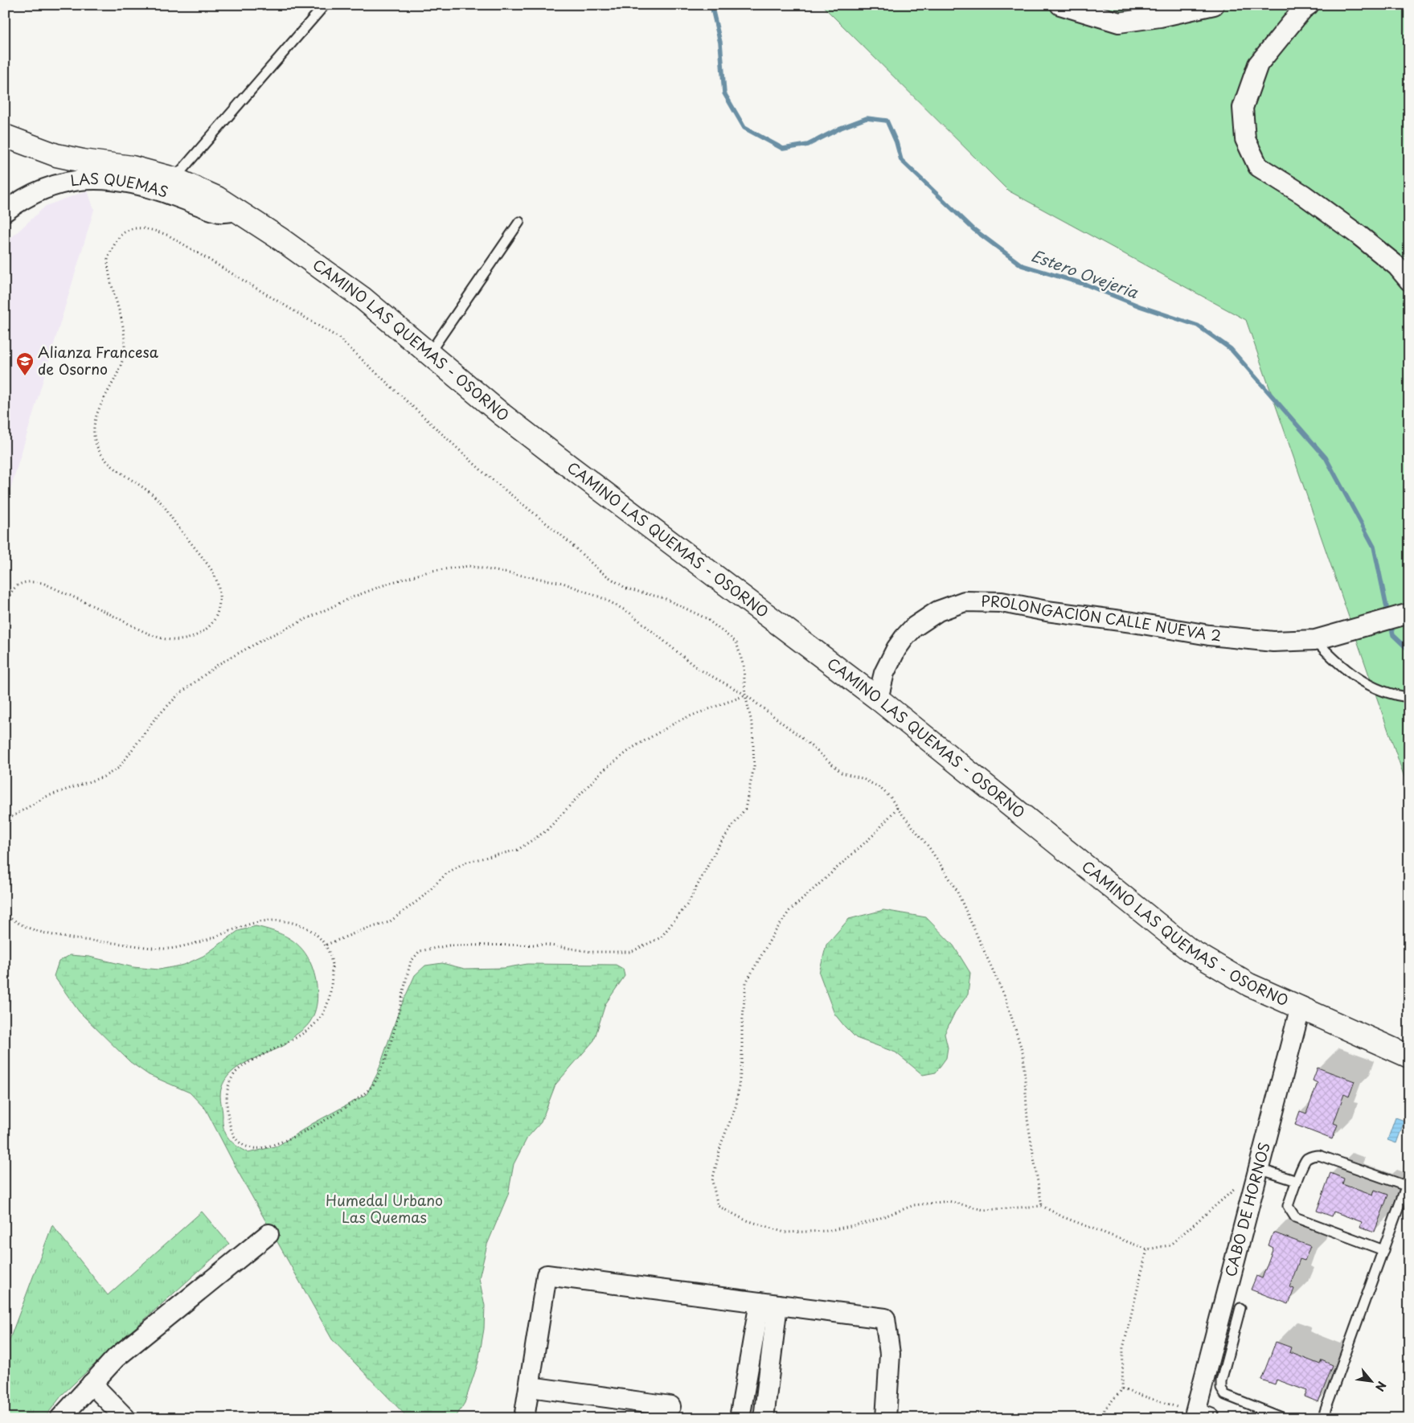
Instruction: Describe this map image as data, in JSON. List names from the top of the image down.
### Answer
{
  "streets": {
    "main road": ["CAMINO LAS QUEMAS - OSORNO"],
    "street": ["LAS QUEMAS", "PROLONGACIÓN CALLE NUEVA 2", "CABO DE HORNOS"]
  },
  "crossings": [
    ["LAS QUEMAS", "CAMINO LAS QUEMAS - OSORNO"],
    ["CAMINO LAS QUEMAS - OSORNO", "PROLONGACIÓN CALLE NUEVA 2"],
    ["CAMINO LAS QUEMAS - OSORNO", "CABO DE HORNOS"]
  ],
  "water": ["Estero Ovejeria"],
  "parks": ["Humedal Urbano Las Quemas"],
  "places": {
    "school or university": ["Alianza Francesa de Osorno"]
  },
  "north": "bottom right"
}
